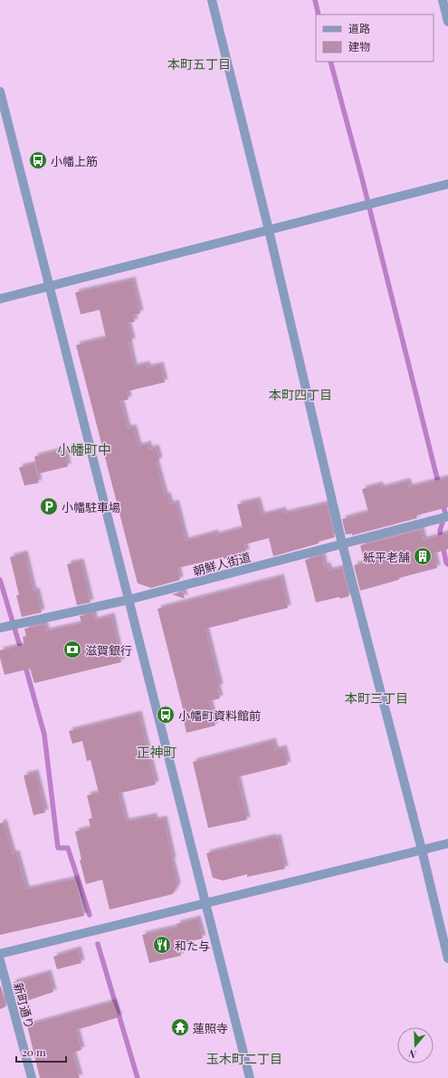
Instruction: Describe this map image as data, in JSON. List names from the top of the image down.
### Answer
{
  "streets": {
    "street": ["朝鮮人街道", "新町通り"]
  },
  "districts": [
    "本町五丁目",
    "本町四丁目",
    "小幡町中",
    "本町三丁目",
    "正神町",
    "玉木町二丁目"
  ],
  "places": {
    "bus stop": ["小幡上筋", "小幡町資料館前"],
    "parking": ["小幡駐車場"],
    "building": ["紙平老舗"],
    "bank": ["滋賀銀行"],
    "restaurant": ["和た与"],
    "temple": ["蓮照寺"]
  },
  "legend": ["道路", "建物"],
  "scale_bar": "20 m",
  "north": "bottom"
}
